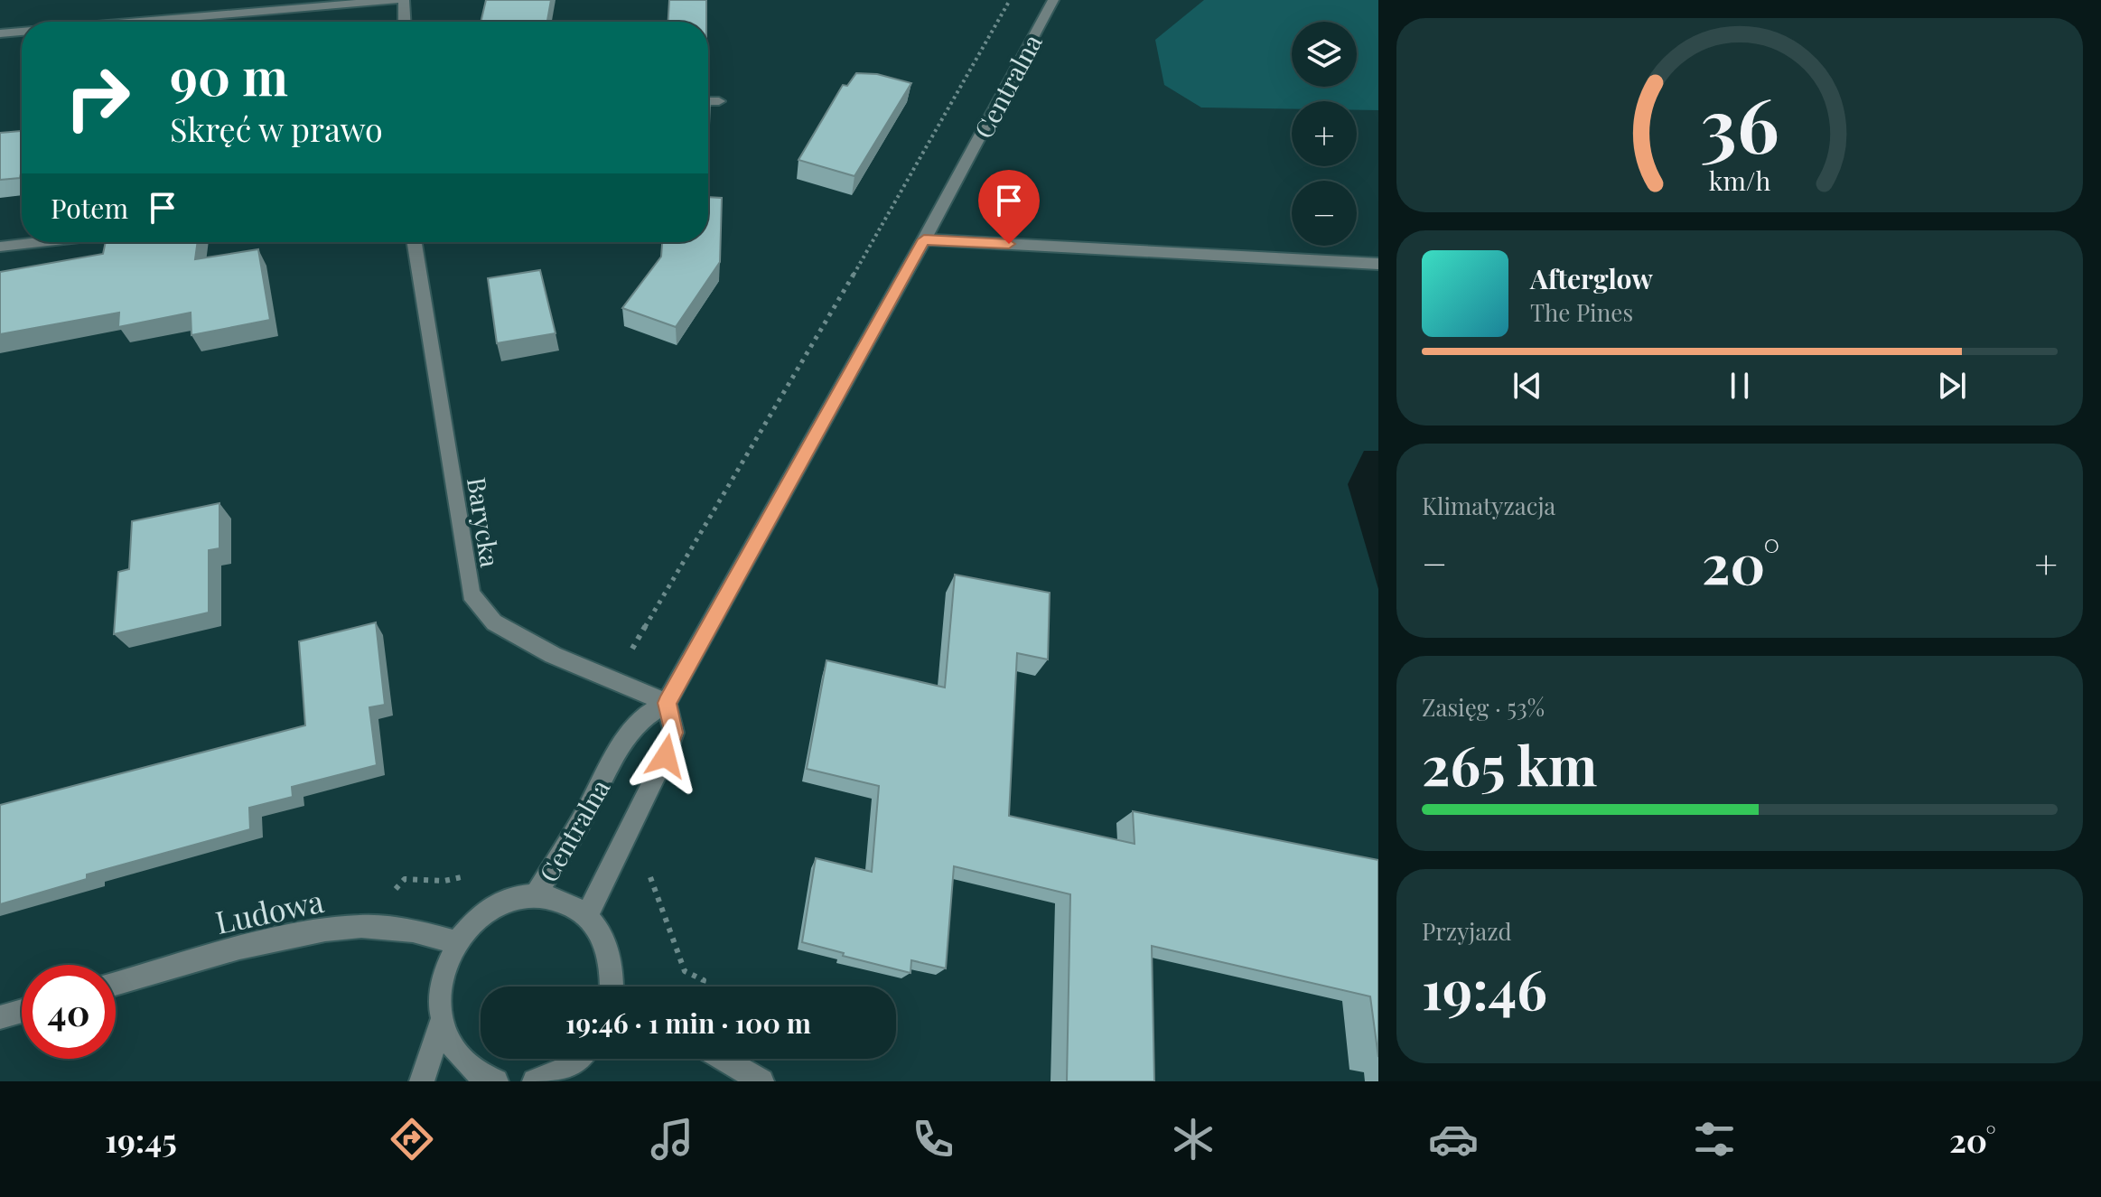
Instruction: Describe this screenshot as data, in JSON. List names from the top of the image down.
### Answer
{
  "streets": {
    "street": ["Centralna", "Barycka", "Ludowa"]
  },
  "crossings": [
    ["Centralna", "Barycka"]
  ],
  "page": {
    "map_buttons": ["+", "−"],
    "turn": ["90 m", "Skręć w prawo"],
    "then": "Potem",
    "song": ["Afterglow", "The Pines"],
    "tile": [
      "Klimatyzacja",
      ["Zasięg · 53%", "265 km"],
      ["Przyjazd", "19:46"]
    ],
    "heat": ["−", "20°", "+"],
    "limit": "40",
    "trip": "19:46 · 1 min · 100 m",
    "tabs": ["19:45", "20°"],
    "gauge": ["36", "km/h"]
  }
}
